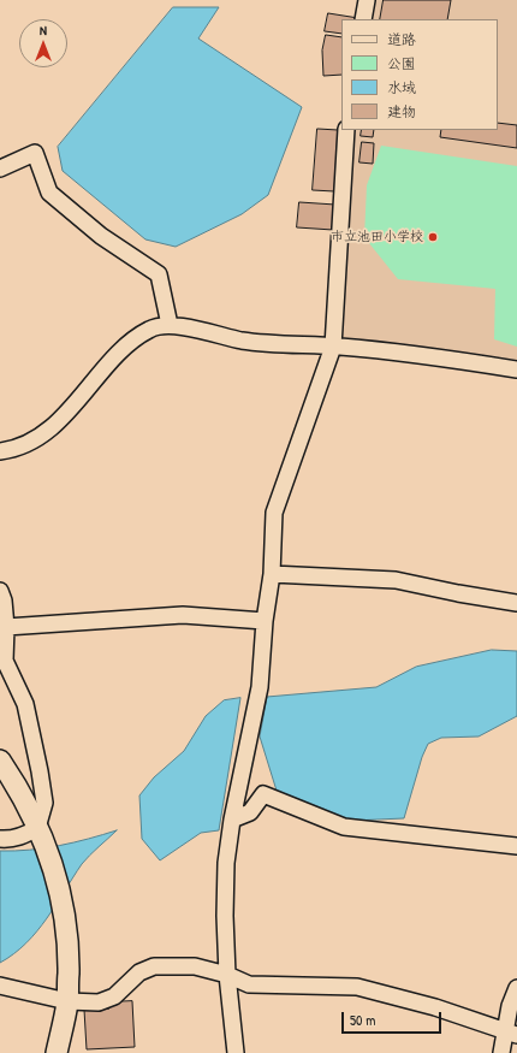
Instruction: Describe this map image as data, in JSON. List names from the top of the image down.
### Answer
{
  "places": ["市立池田小学校"],
  "legend": [
    "道路",
    "公園",
    "水域",
    "建物"
  ],
  "scale_bar": "50 m",
  "north": "top"
}
